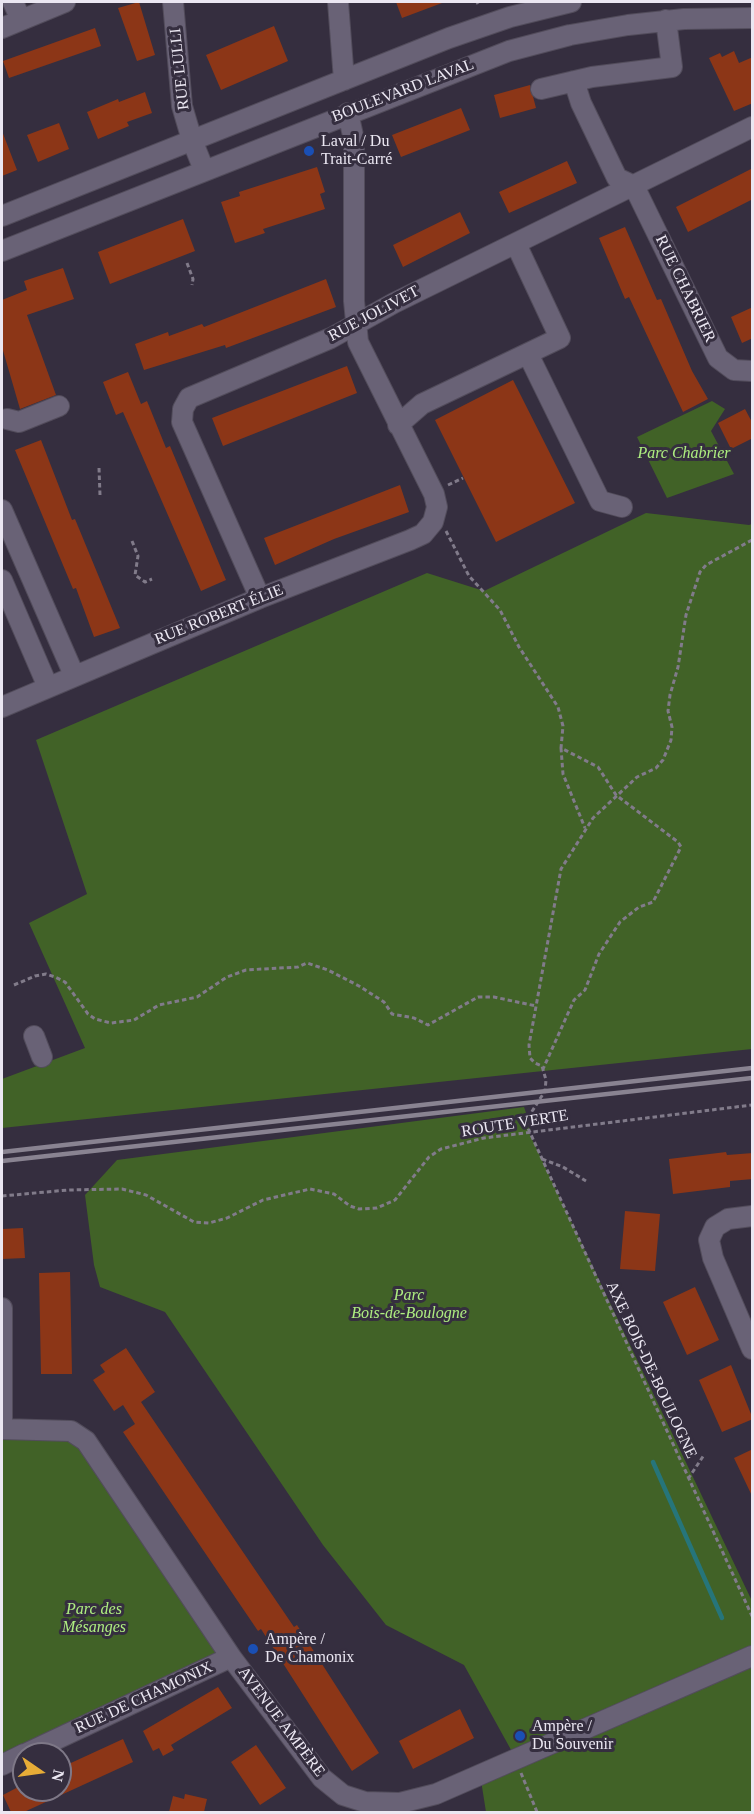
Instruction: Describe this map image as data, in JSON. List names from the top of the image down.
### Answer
{
  "streets": {
    "street": [
      "RUE LULLI",
      "BOULEVARD LAVAL",
      "RUE CHABRIER",
      "RUE JOLIVET",
      "RUE ROBERT ÉLIE",
      "RUE DE CHAMONIX",
      "AVENUE AMPÈRE"
    ],
    "path": ["ROUTE VERTE", "AXE BOIS-DE-BOULOGNE"]
  },
  "crossings": [
    ["RUE LULLI", "BOULEVARD LAVAL"],
    ["RUE CHABRIER", "RUE JOLIVET"],
    ["RUE JOLIVET", "RUE ROBERT ÉLIE"],
    ["ROUTE VERTE", "AXE BOIS-DE-BOULOGNE"],
    ["RUE DE CHAMONIX", "AVENUE AMPÈRE"]
  ],
  "parks": ["Parc Chabrier", "Parc Bois-de-Boulogne", "Parc des Mésanges"],
  "places": ["Laval / Du Trait-Carré", "Ampère / De Chamonix", "Ampère / Du Souvenir"],
  "north": "right"
}
